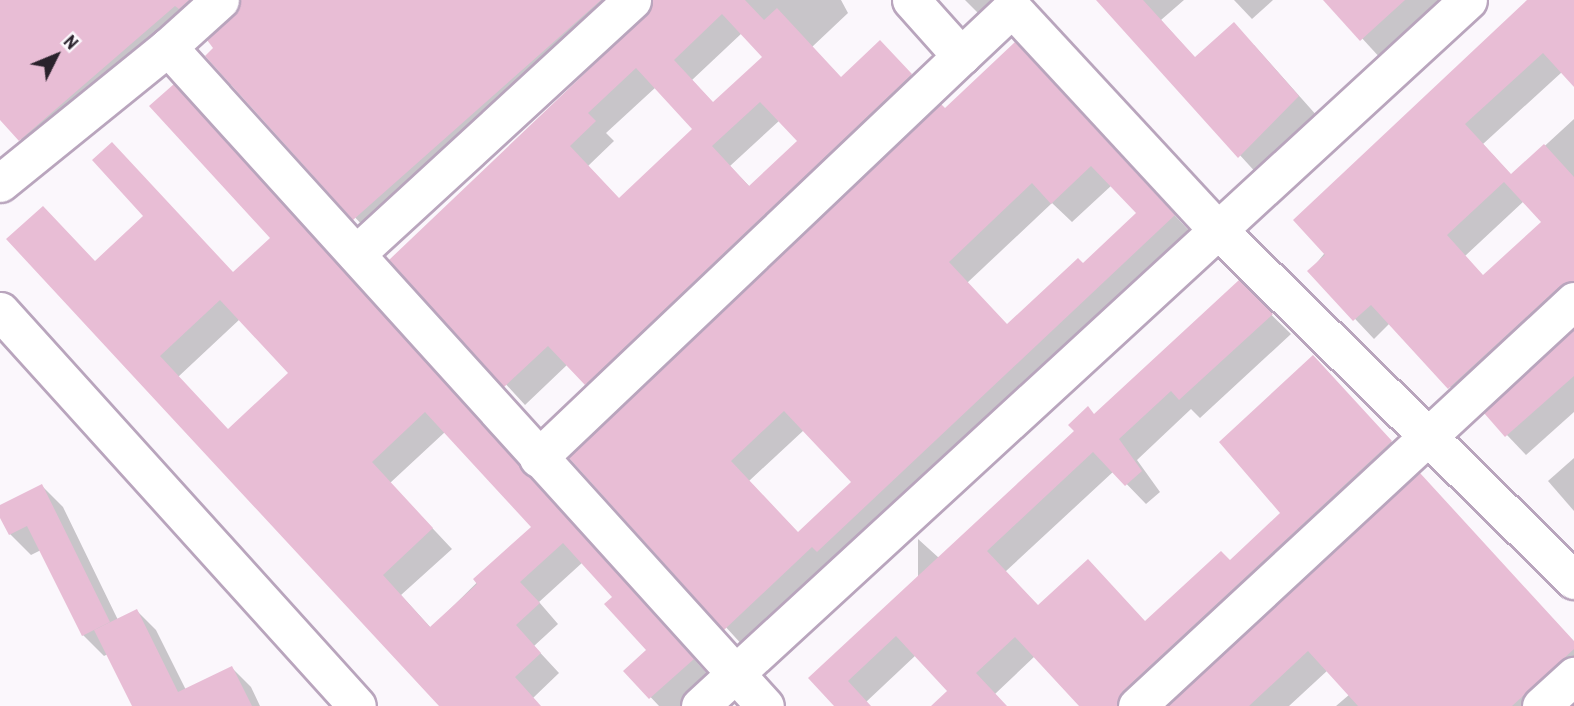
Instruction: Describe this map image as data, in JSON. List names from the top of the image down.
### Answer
{
  "north": "top right"
}
